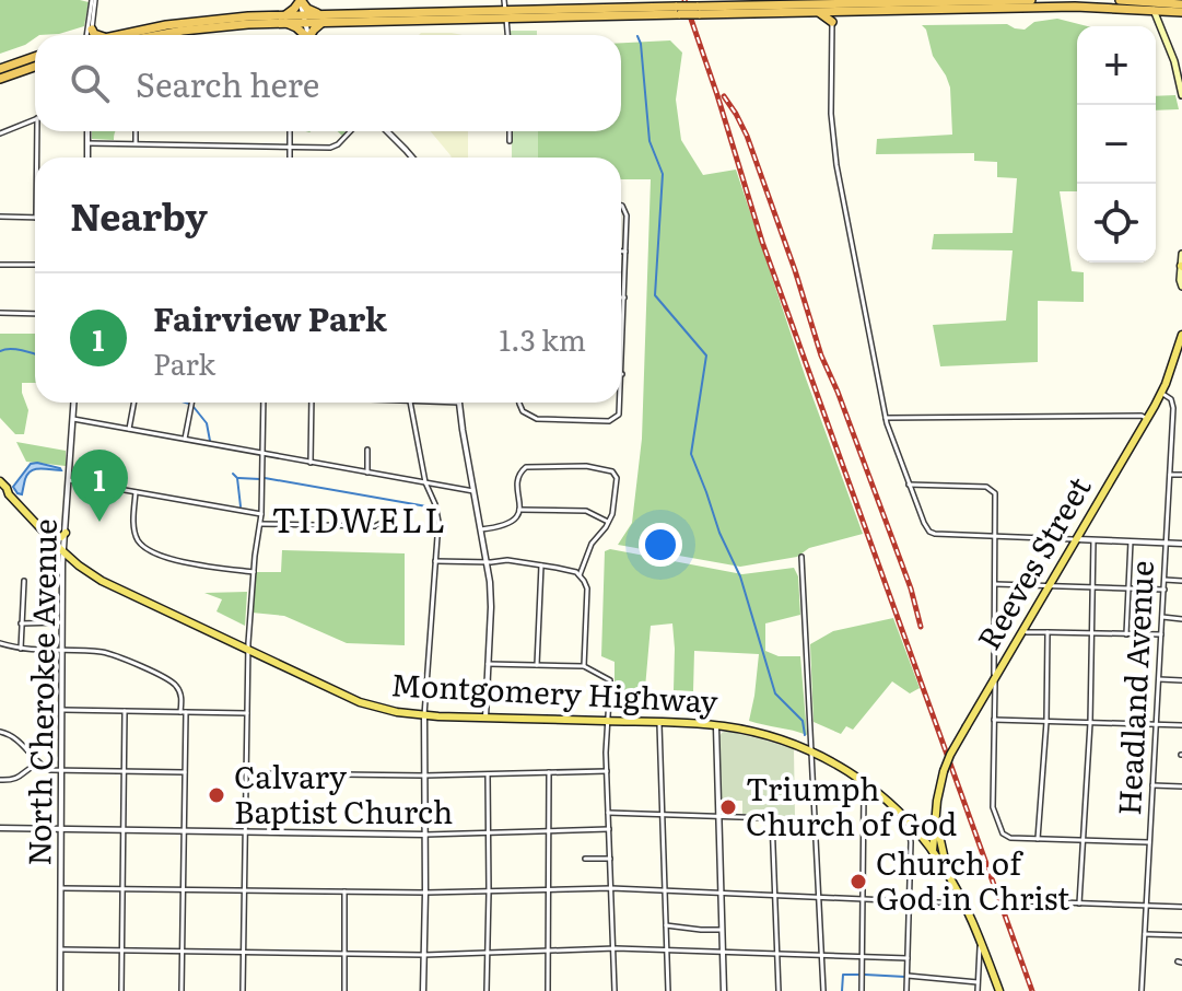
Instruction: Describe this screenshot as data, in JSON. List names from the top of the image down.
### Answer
{
  "streets": {
    "main road": ["Reeves Street", "Montgomery Highway"],
    "street": ["Headland Avenue", "North Cherokee Avenue"]
  },
  "crossings": [
    ["Reeves Street", "Headland Avenue"],
    ["Reeves Street", "Montgomery Highway"],
    ["North Cherokee Avenue", "Montgomery Highway"]
  ],
  "districts": ["TIDWELL"],
  "places": ["Calvary Baptist Church", "Triumph Church of God", "Church of God in Christ"],
  "page": {
    "map_buttons": ["+", "−"],
    "search": "Search here",
    "heading": "Nearby",
    "list": [
      {
        "mark": "1",
        "name": "Fairview Park",
        "note": "Park",
        "value": "1.3 km"
      }
    ],
    "pins": "1"
  }
}
